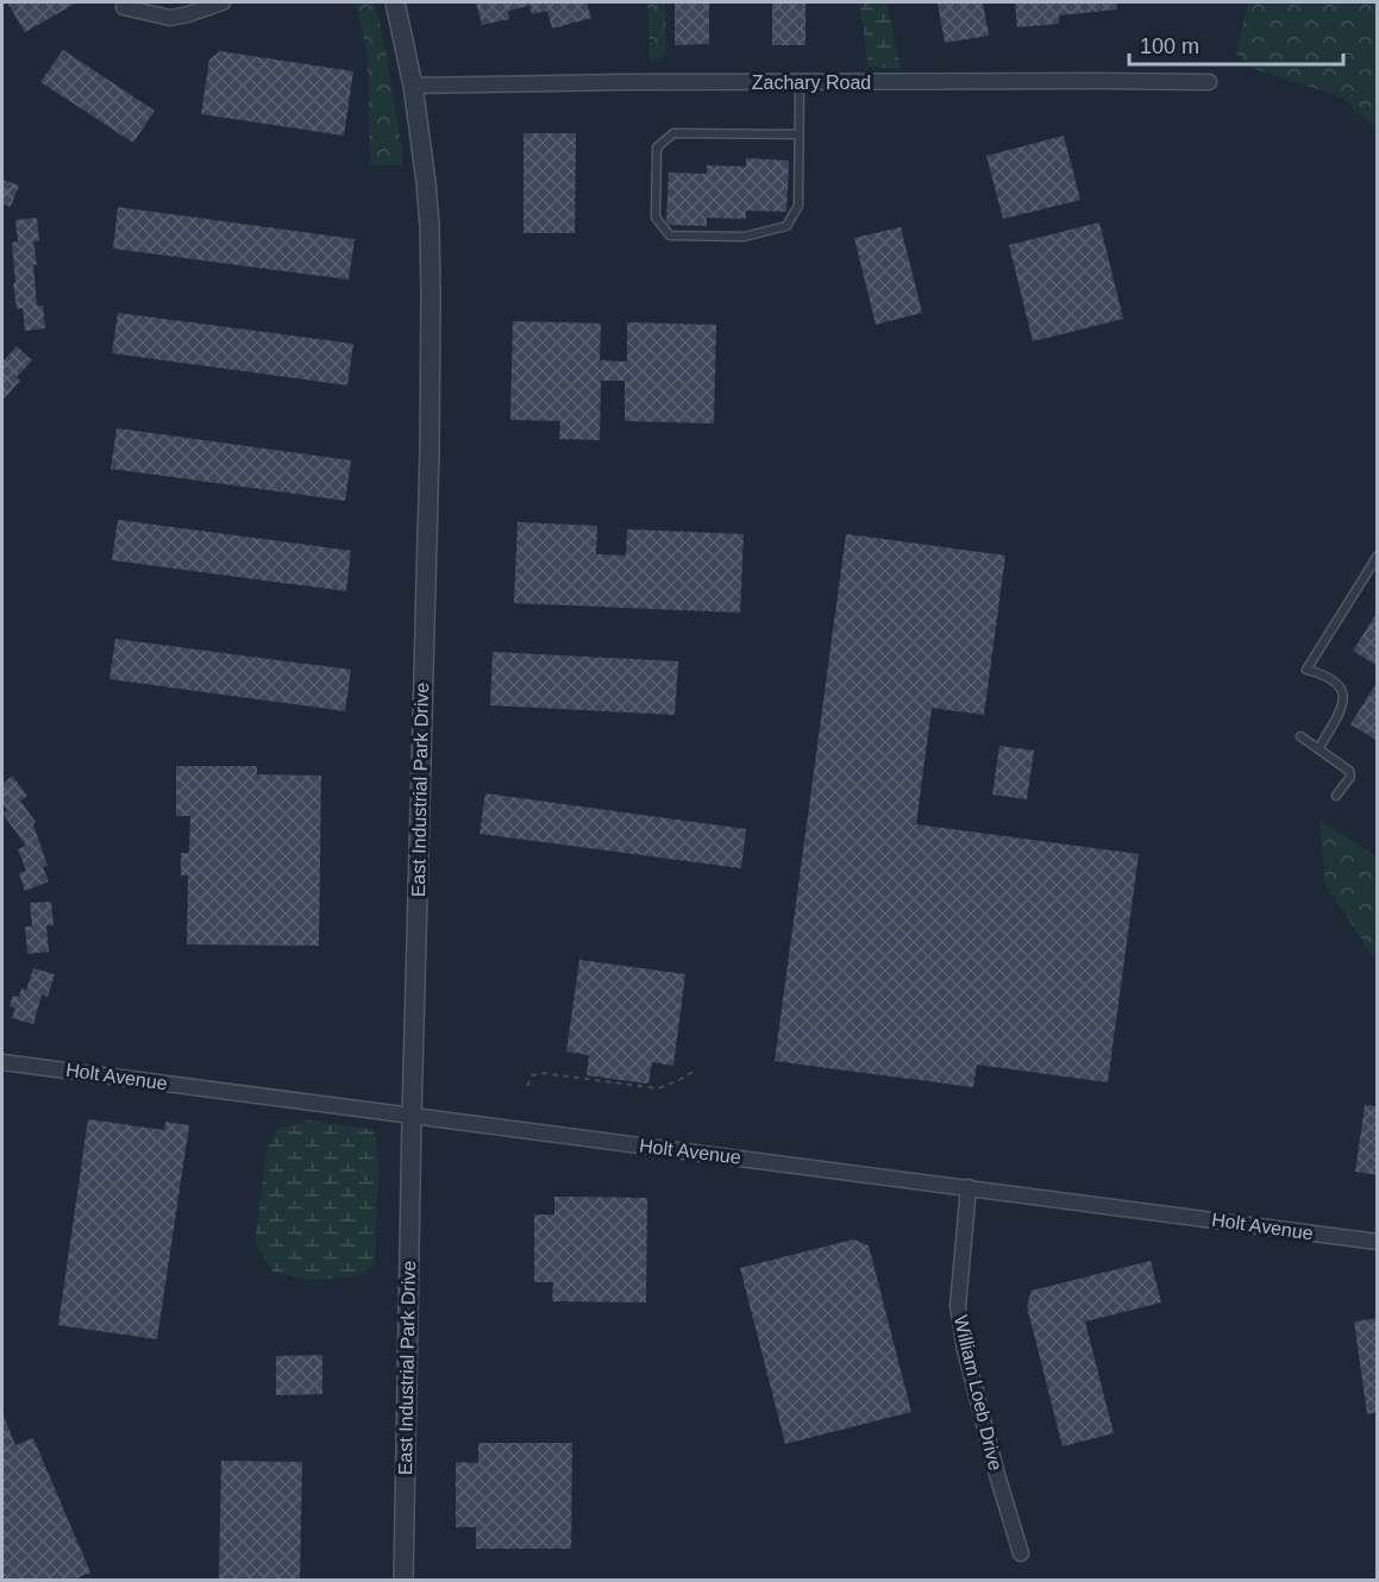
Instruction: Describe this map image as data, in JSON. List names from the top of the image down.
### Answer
{
  "streets": {
    "street": [
      "Zachary Road",
      "East Industrial Park Drive",
      "Holt Avenue",
      "William Loeb Drive"
    ]
  },
  "crossings": [
    ["Zachary Road", "East Industrial Park Drive"],
    ["East Industrial Park Drive", "Holt Avenue"],
    ["Holt Avenue", "William Loeb Drive"]
  ],
  "scale_bar": "100 m"
}
